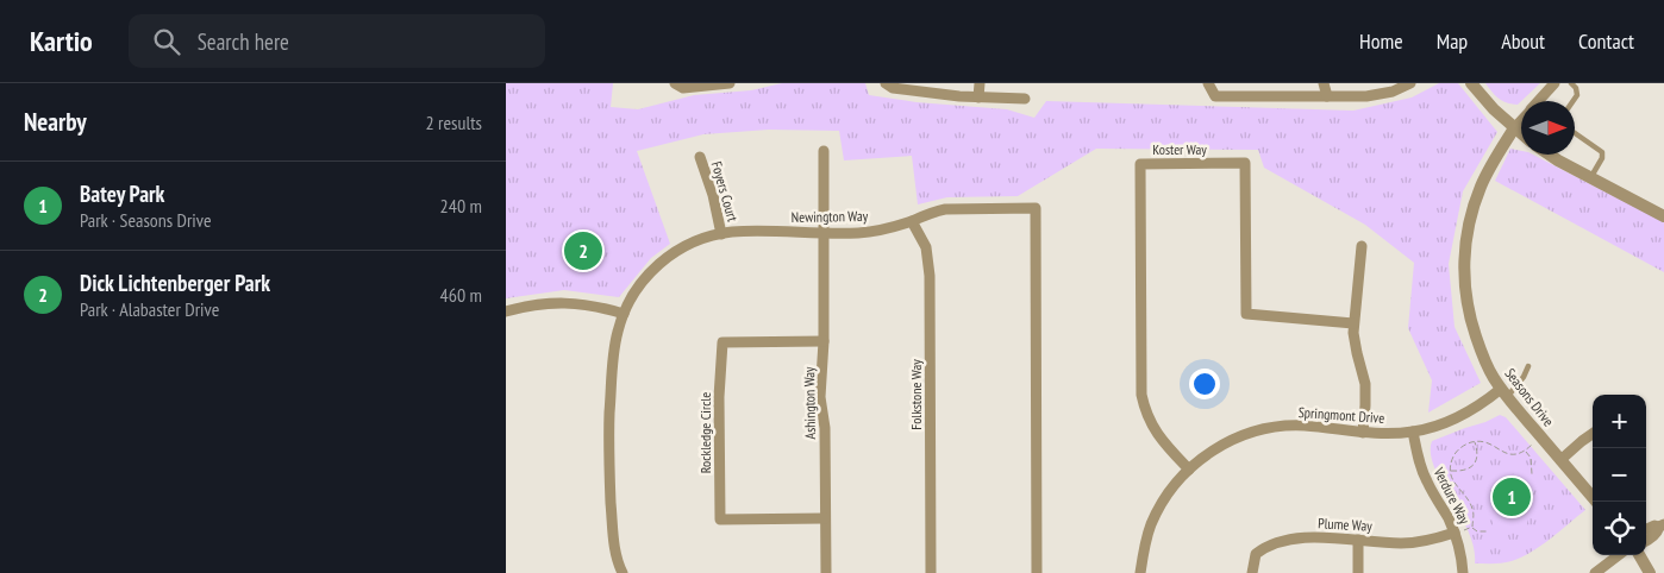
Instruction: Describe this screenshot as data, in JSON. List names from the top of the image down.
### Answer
{
  "streets": {
    "street": [
      "Koster Way",
      "Foyers Court",
      "Newington Way",
      "Folkstone Way",
      "Seasons Drive",
      "Ashington Way",
      "Springmont Drive",
      "Rockledge Circle",
      "Verdure Way",
      "Plume Way"
    ]
  },
  "crossings": [
    ["Koster Way", "Springmont Drive"],
    ["Foyers Court", "Newington Way"],
    ["Newington Way", "Folkstone Way"],
    ["Newington Way", "Ashington Way"],
    ["Seasons Drive", "Springmont Drive"],
    ["Ashington Way", "Rockledge Circle"],
    ["Springmont Drive", "Verdure Way"],
    ["Verdure Way", "Plume Way"]
  ],
  "north": "right",
  "page": {
    "header": "Kartio",
    "search": "Search here",
    "nav": [
      "Home",
      "Map",
      "About",
      "Contact"
    ],
    "heading": ["Nearby", "2 results"],
    "list": [
      {
        "mark": "1",
        "name": "Batey Park",
        "note": "Park · Seasons Drive",
        "value": "240 m"
      },
      {
        "mark": "2",
        "name": "Dick Lichtenberger Park",
        "note": "Park · Alabaster Drive",
        "value": "460 m"
      }
    ],
    "pins": ["2", "1"],
    "map_buttons": ["+", "−"]
  }
}
